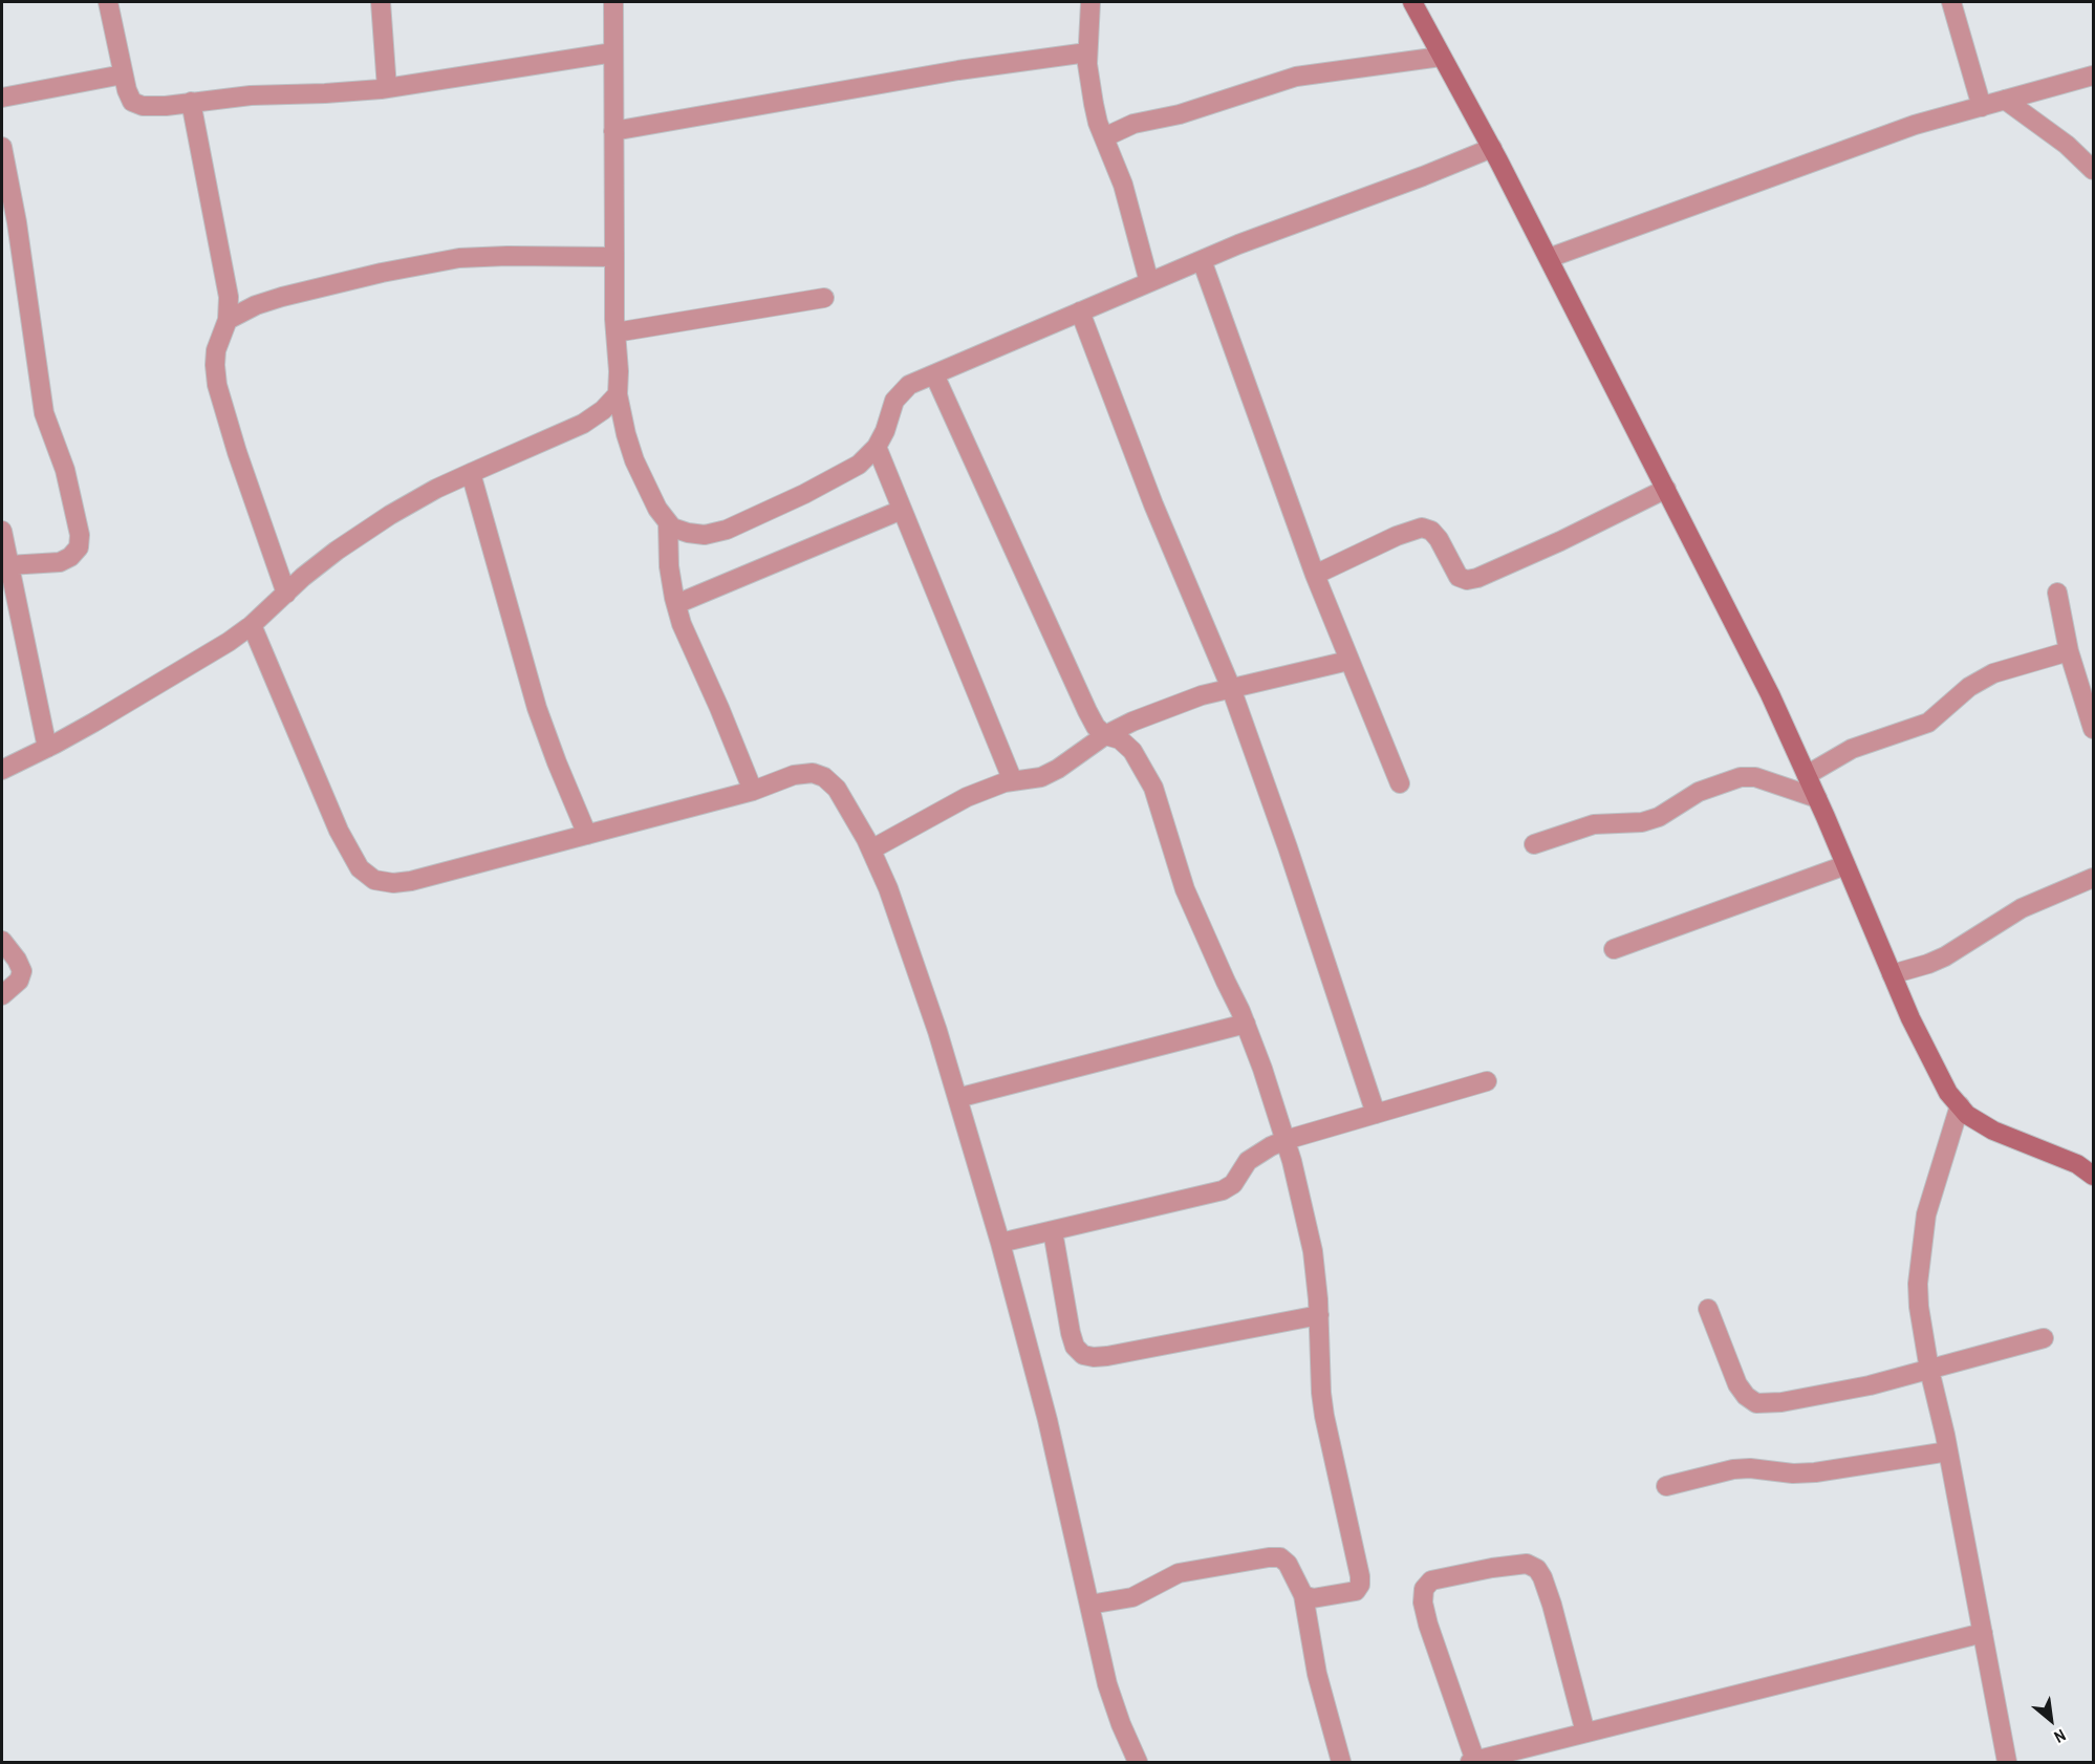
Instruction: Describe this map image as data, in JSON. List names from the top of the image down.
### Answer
{
  "north": "bottom right"
}
